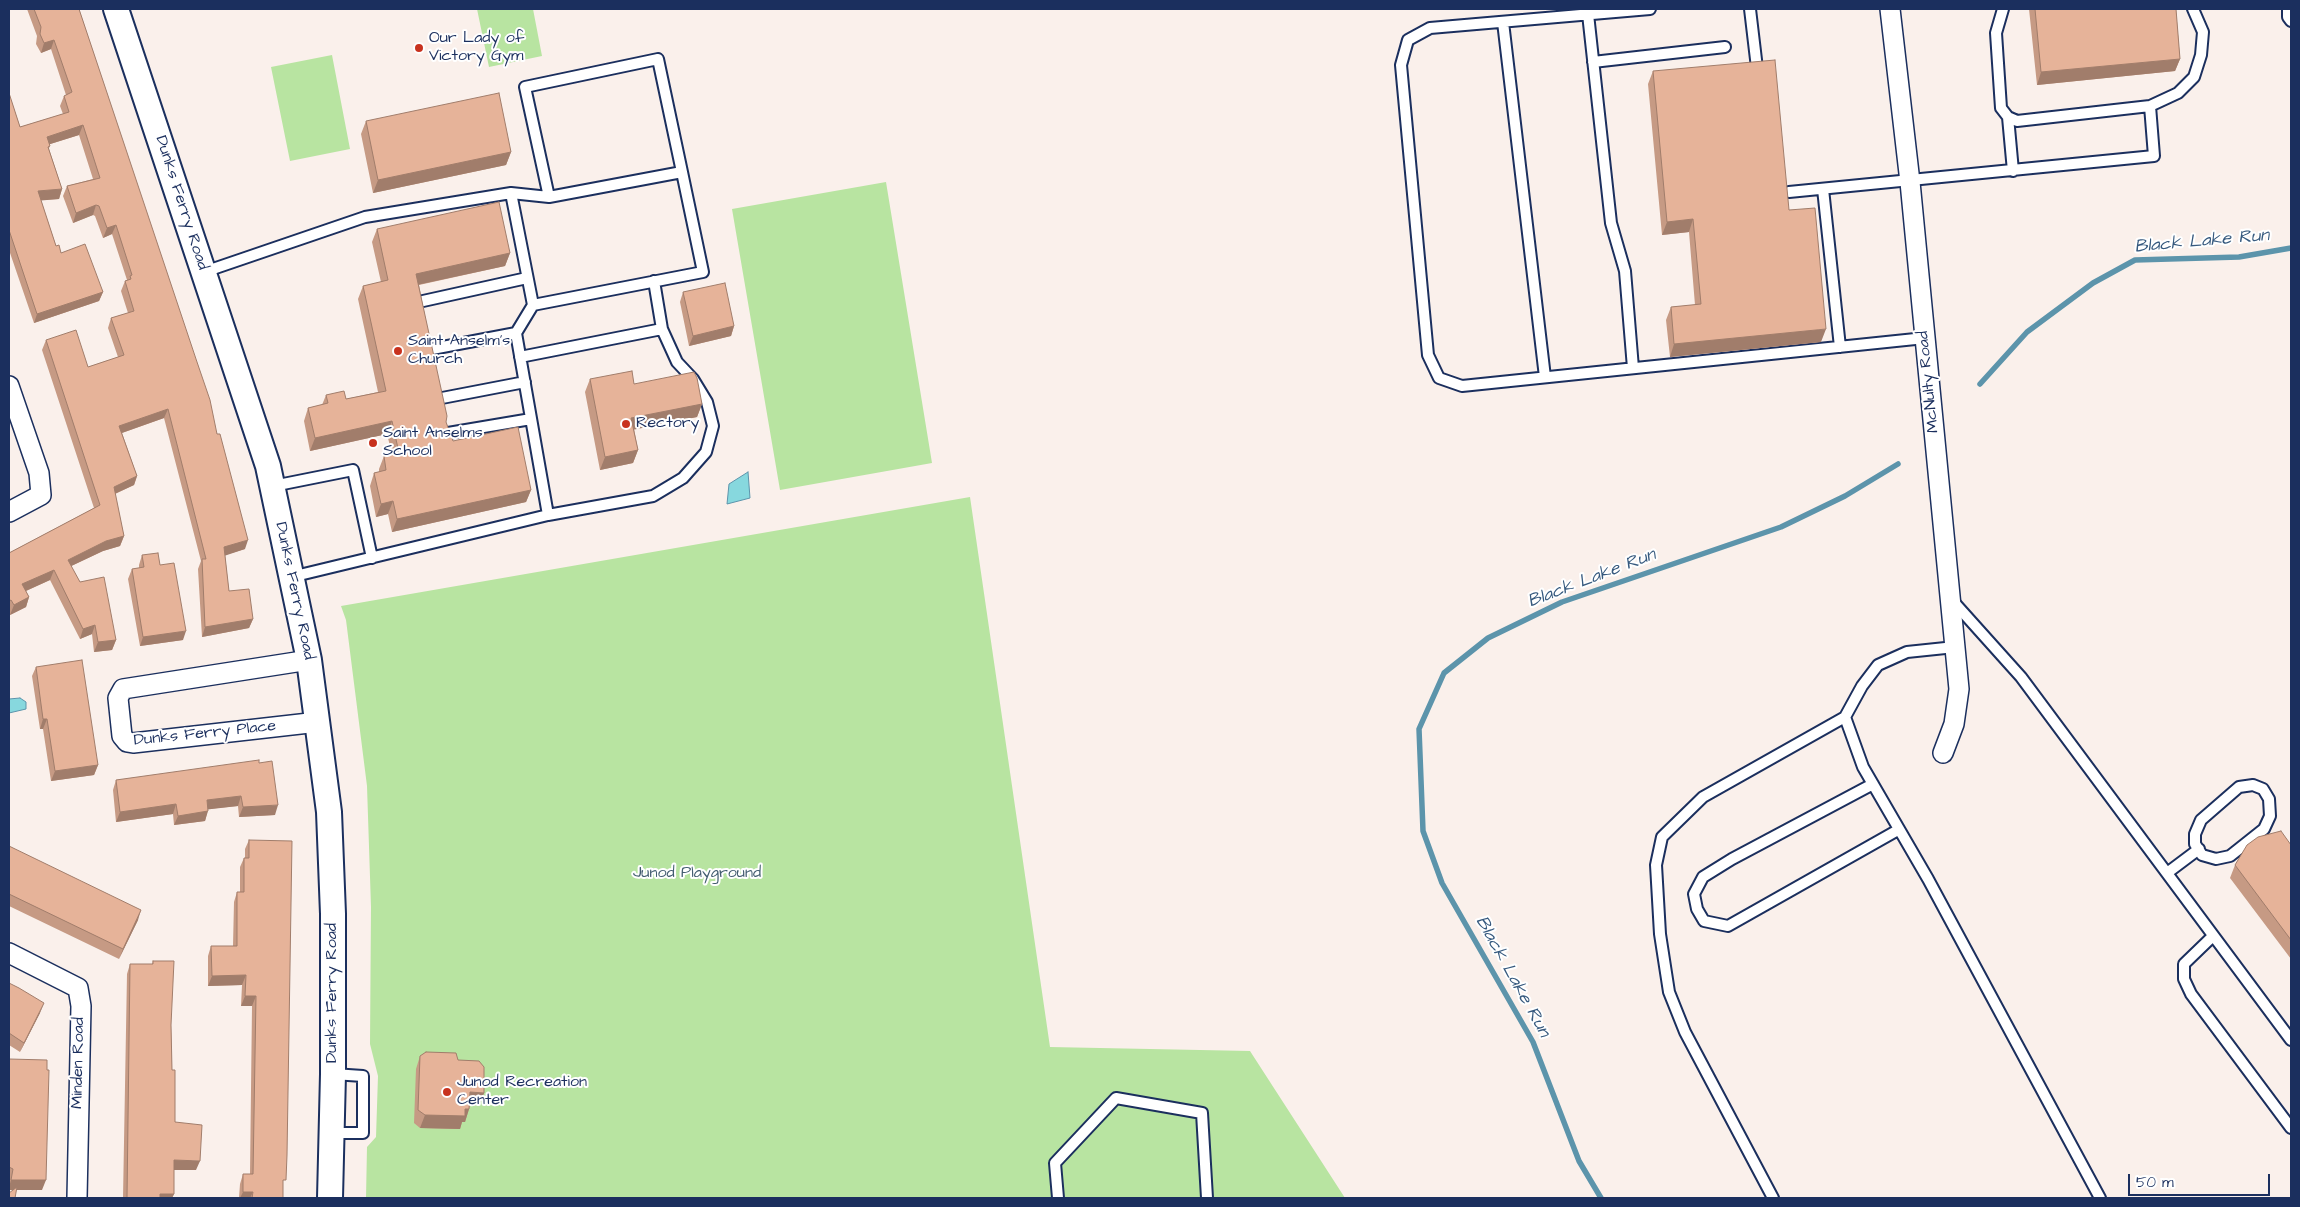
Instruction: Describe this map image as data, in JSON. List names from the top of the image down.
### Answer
{
  "streets": {
    "street": [
      "Dunks Ferry Road",
      "McNulty Road",
      "Dunks Ferry Place",
      "Minden Road"
    ]
  },
  "crossings": [
    ["Dunks Ferry Road", "Dunks Ferry Place"]
  ],
  "water": ["Black Lake Run"],
  "parks": ["Junod Playground"],
  "places": [
    "Our Lady of Victory Gym",
    "Saint Anselm's Church",
    "Rectory",
    "Saint Anselms School",
    "Junod Recreation Center"
  ],
  "scale_bar": "50 m"
}
